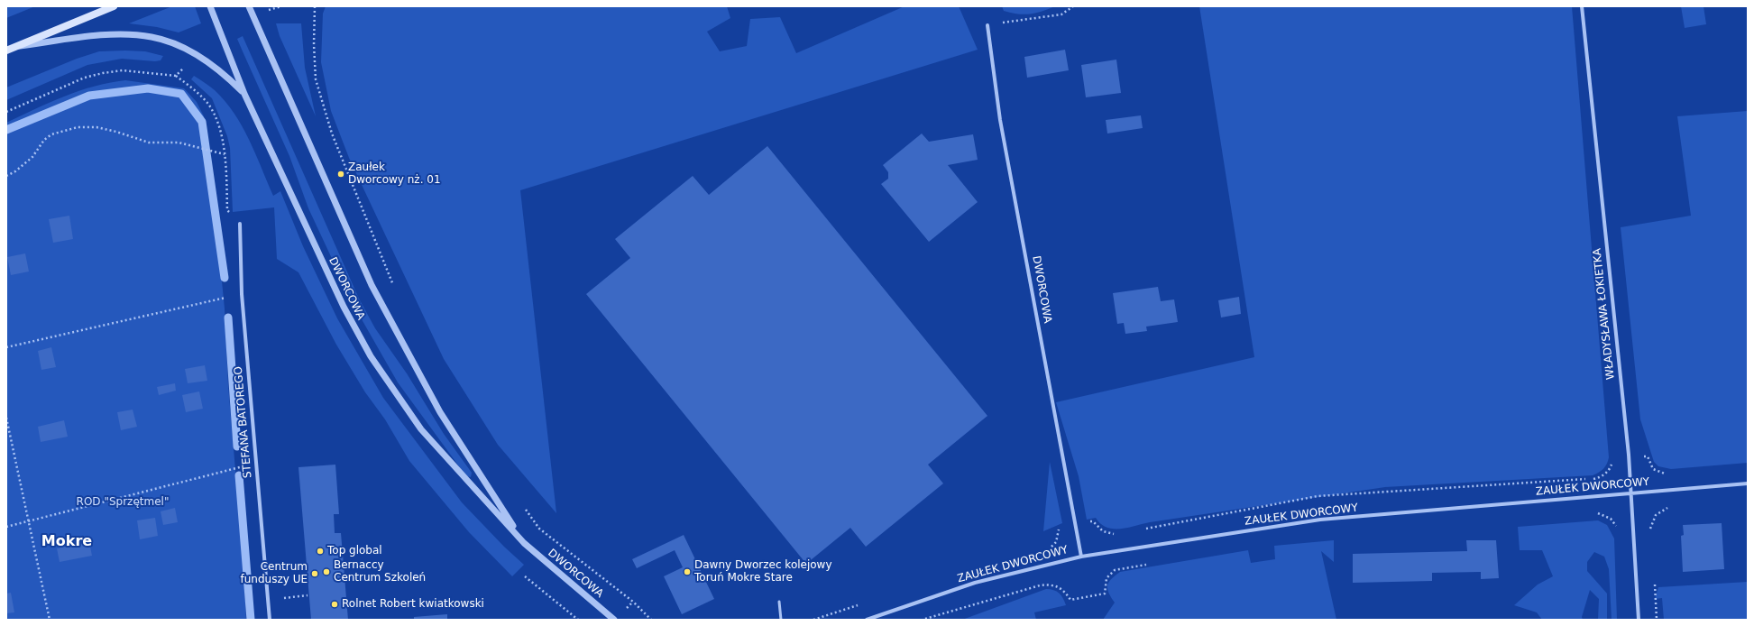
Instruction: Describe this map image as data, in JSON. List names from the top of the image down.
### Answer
{
  "streets": {
    "street": [
      "DWORCOWA",
      "WŁADYSŁAWA ŁOKIETKA",
      "STEFANA BATOREGO",
      "ZAUŁEK DWORCOWY"
    ]
  },
  "crossings": [
    ["DWORCOWA", "ZAUŁEK DWORCOWY"],
    ["WŁADYSŁAWA ŁOKIETKA", "ZAUŁEK DWORCOWY"]
  ],
  "districts": ["Mokre"],
  "parks": ["ROD \"Sprzętmel\""],
  "places": [
    "Zaułek Dworcowy nż. 01",
    "Top global",
    "Bernaccy Centrum Szkoleń",
    "Dawny Dworzec kolejowy Toruń Mokre Stare",
    "Centrum funduszy UE",
    "Rolnet Robert kwiatkowski"
  ]
}
